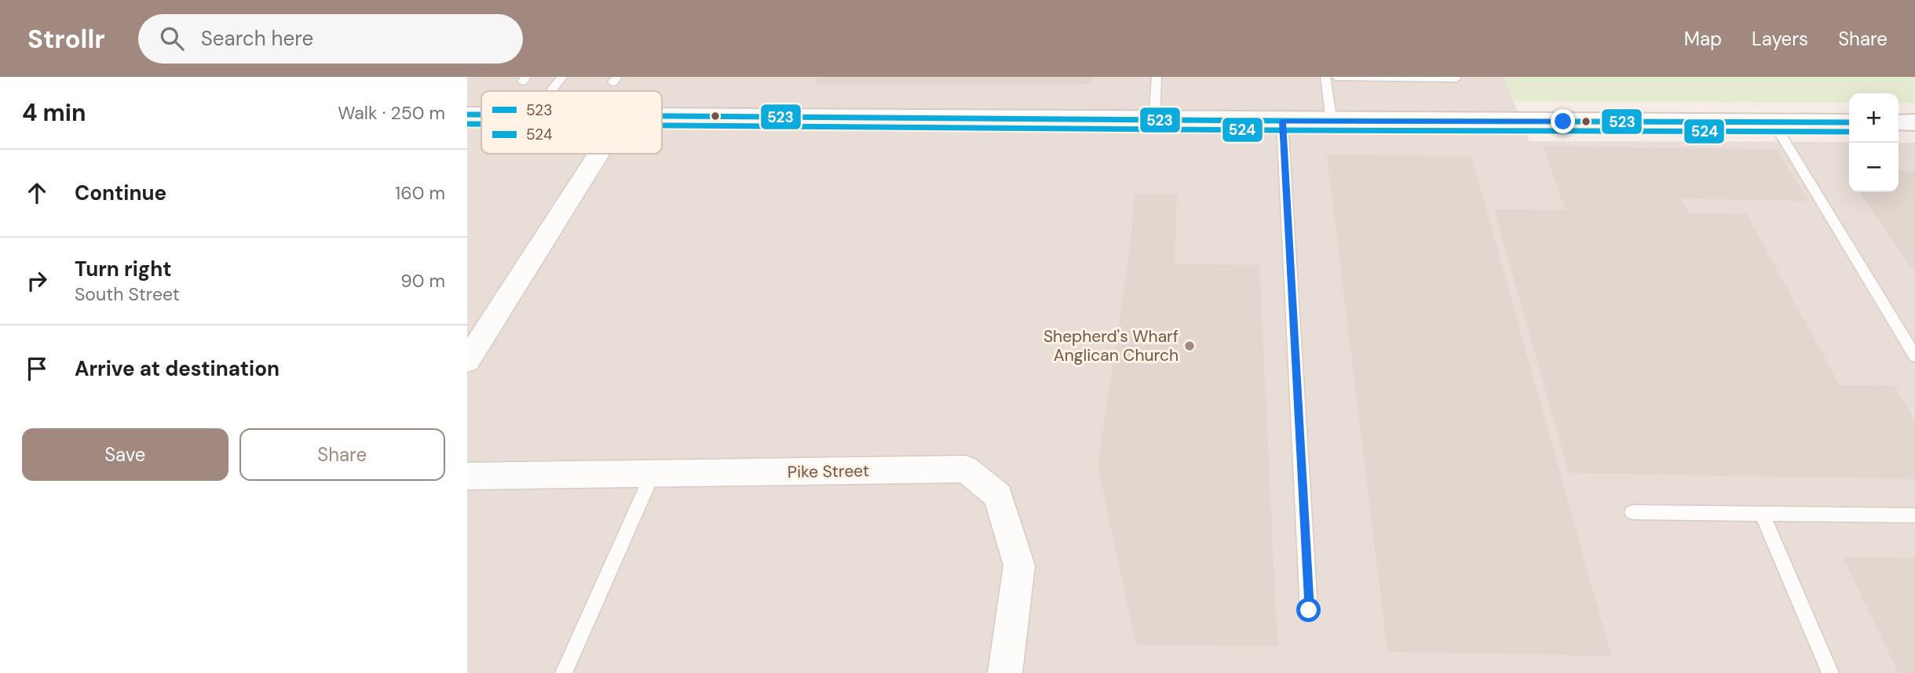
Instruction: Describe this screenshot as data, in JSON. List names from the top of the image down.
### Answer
{
  "streets": {
    "street": ["Pike Street"]
  },
  "places": ["Shepherd's Wharf Anglican Church"],
  "lines": ["transit line 523", "transit line 524"],
  "legend": ["523", "524"],
  "page": {
    "header": "Strollr",
    "search": "Search here",
    "nav": ["Map", "Layers", "Share"],
    "heading": ["4 min", "Walk · 250 m"],
    "map_buttons": ["+", "−"],
    "list": [
      ["Continue", "160 m"],
      ["Turn right", "South Street", "90 m"],
      "Arrive at destination"
    ],
    "buttons": ["Save", "Share"]
  }
}
